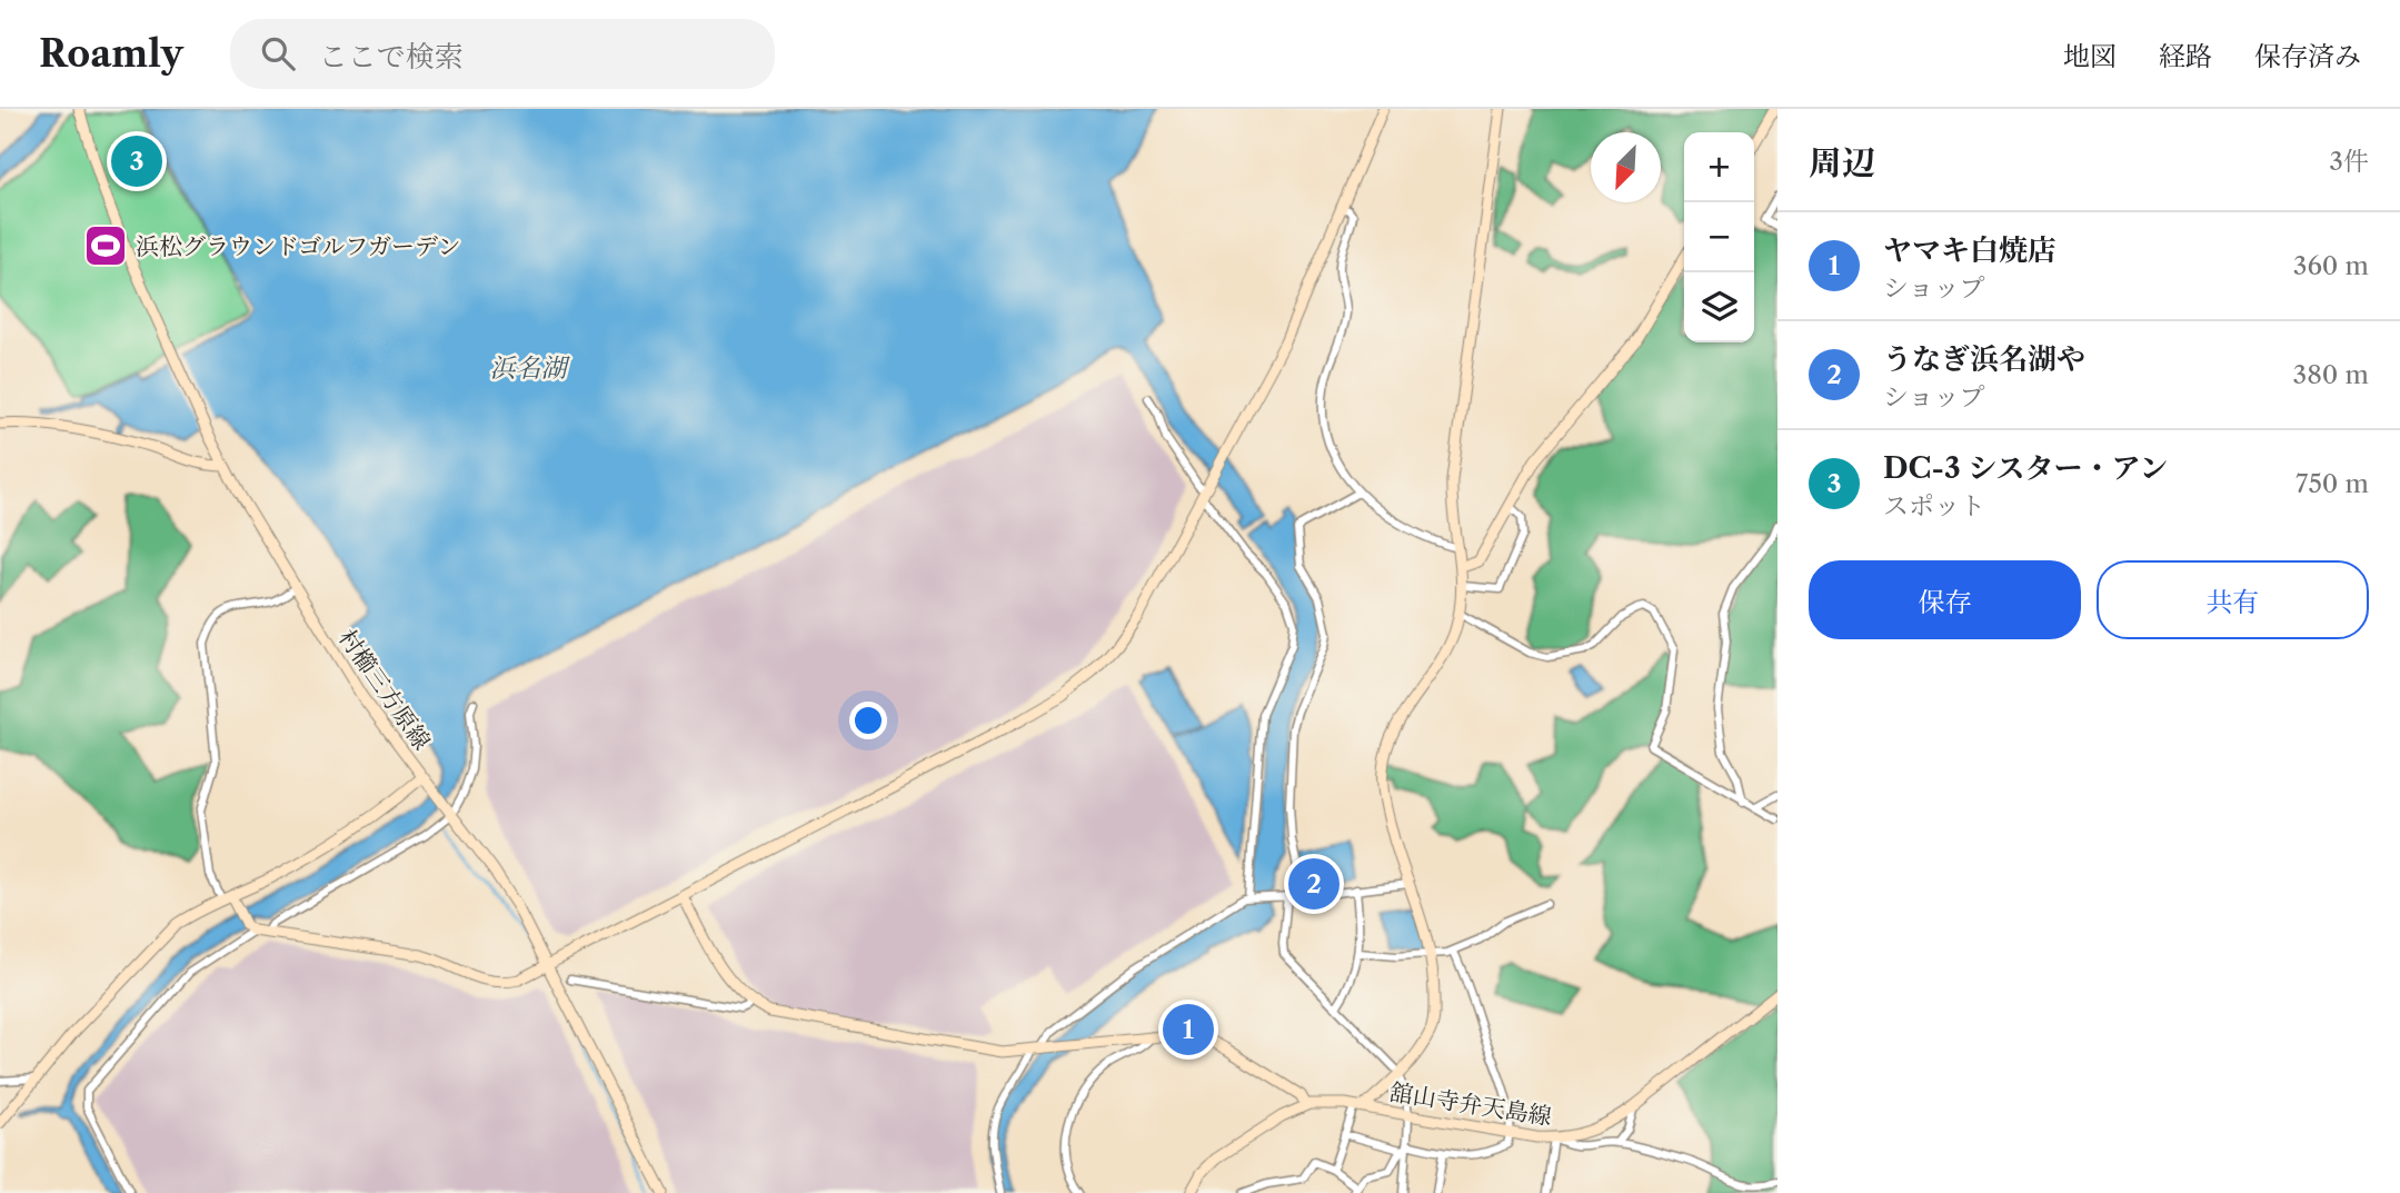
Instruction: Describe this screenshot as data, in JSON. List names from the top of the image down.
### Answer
{
  "streets": {
    "street": ["村櫛三方原線", "舘山寺弁天島線"]
  },
  "water": ["浜名湖"],
  "places": {
    "sports": ["浜松グラウンドゴルフガーデン"]
  },
  "north": "bottom left",
  "page": {
    "header": "Roamly",
    "search": "ここで検索",
    "nav": ["地図", "経路", "保存済み"],
    "heading": ["周辺", "3件"],
    "pins": ["3", "2", "1"],
    "map_buttons": ["+", "−"],
    "list": [
      {
        "mark": "1",
        "name": "ヤマキ白焼店",
        "note": "ショップ",
        "value": "360 m"
      },
      {
        "mark": "2",
        "name": "うなぎ浜名湖や",
        "note": "ショップ",
        "value": "380 m"
      },
      {
        "mark": "3",
        "name": "DC-3 シスター・アン",
        "note": "スポット",
        "value": "750 m"
      }
    ],
    "buttons": ["保存", "共有"]
  }
}
